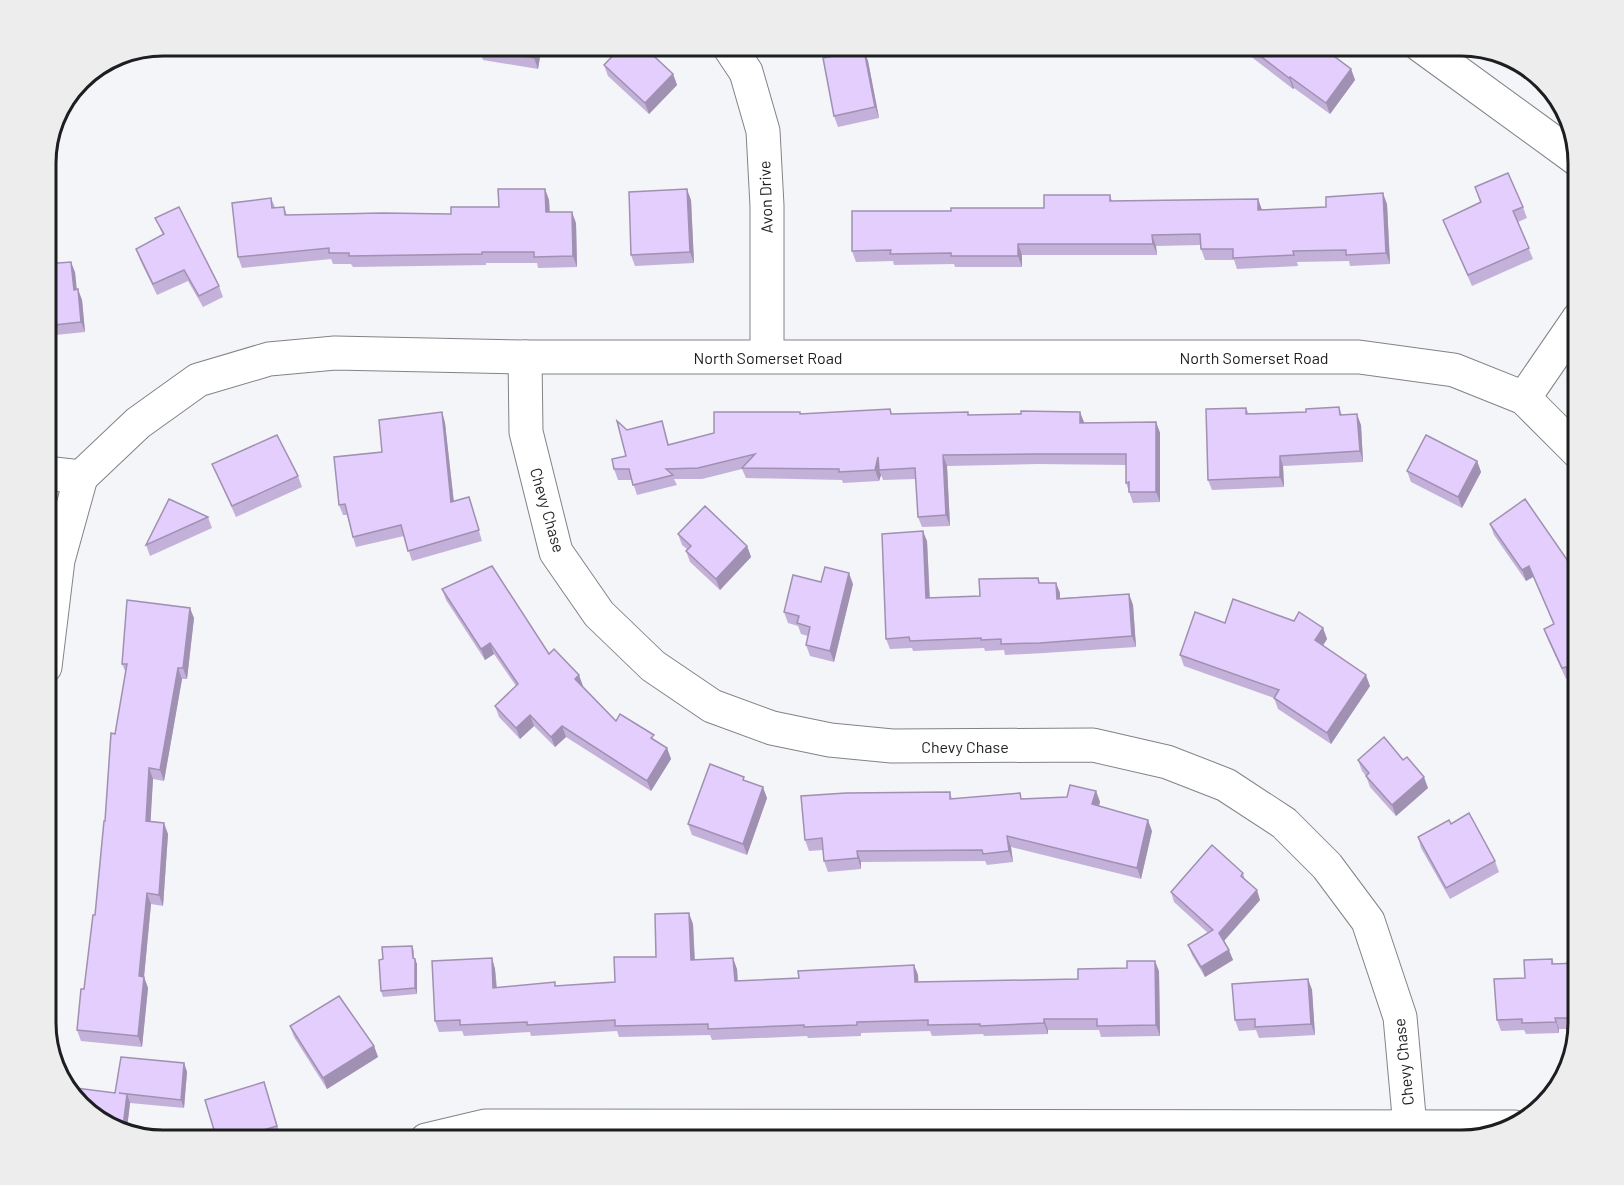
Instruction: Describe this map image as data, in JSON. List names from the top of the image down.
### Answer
{
  "streets": {
    "street": ["Avon Drive", "North Somerset Road", "Chevy Chase"]
  },
  "crossings": [
    ["Avon Drive", "North Somerset Road"],
    ["North Somerset Road", "Chevy Chase"]
  ]
}
